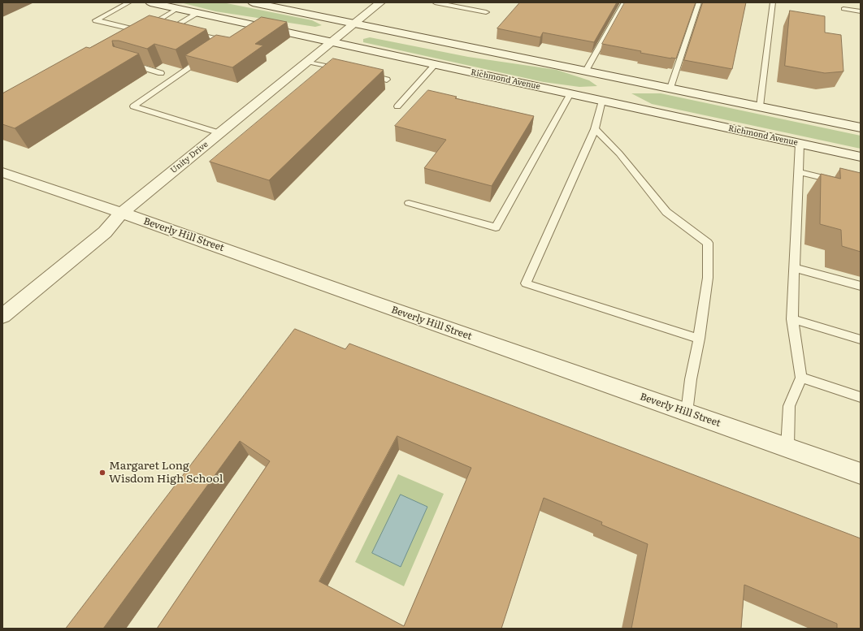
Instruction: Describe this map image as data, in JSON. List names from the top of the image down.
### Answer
{
  "streets": {
    "main road": ["Richmond Avenue", "Unity Drive", "Beverly Hill Street"]
  },
  "crossings": [
    ["Richmond Avenue", "Unity Drive"],
    ["Unity Drive", "Beverly Hill Street"]
  ],
  "places": ["Margaret Long Wisdom High School"]
}
